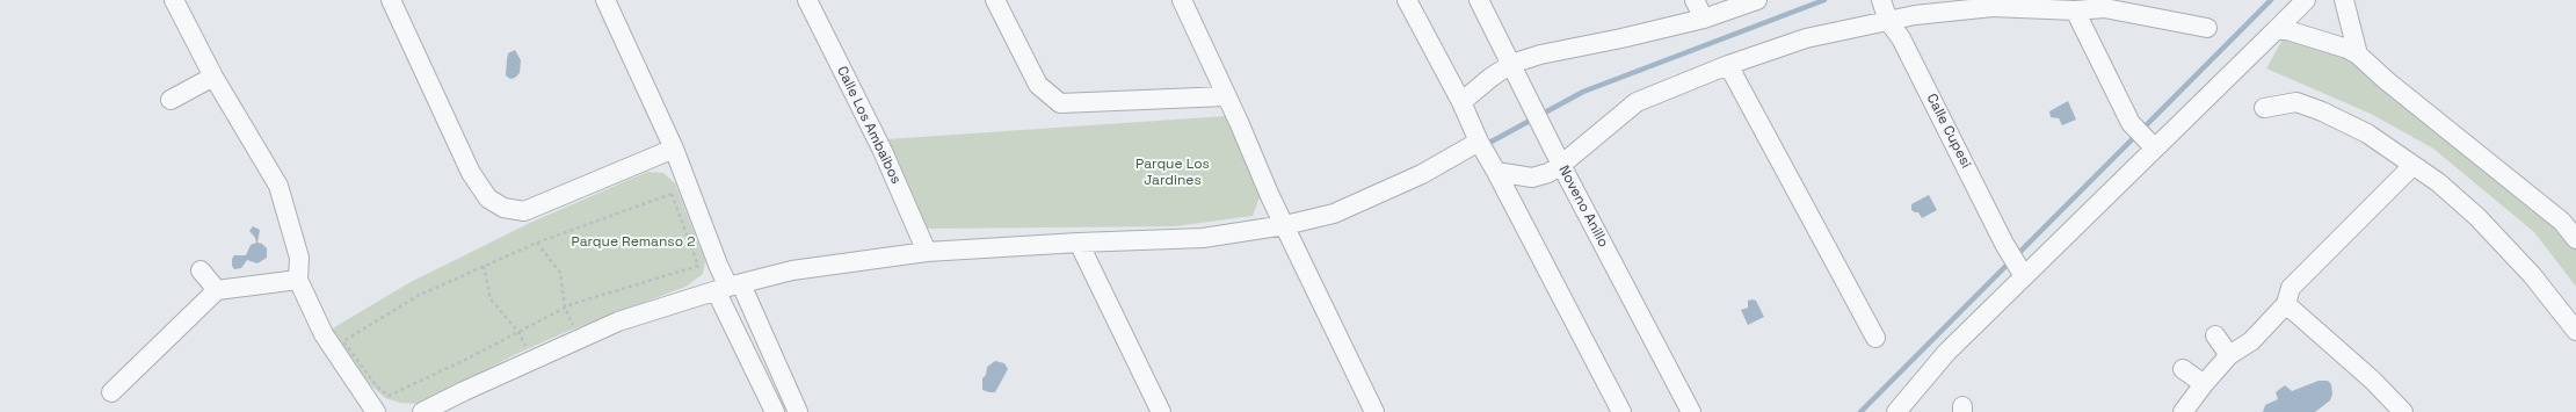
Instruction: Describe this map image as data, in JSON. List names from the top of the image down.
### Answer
{
  "streets": {
    "street": ["Calle Los Ambaibos", "Calle Cupesi", "Noveno Anillo"]
  },
  "parks": ["Parque Los Jardines", "Parque Remanso 2"]
}
